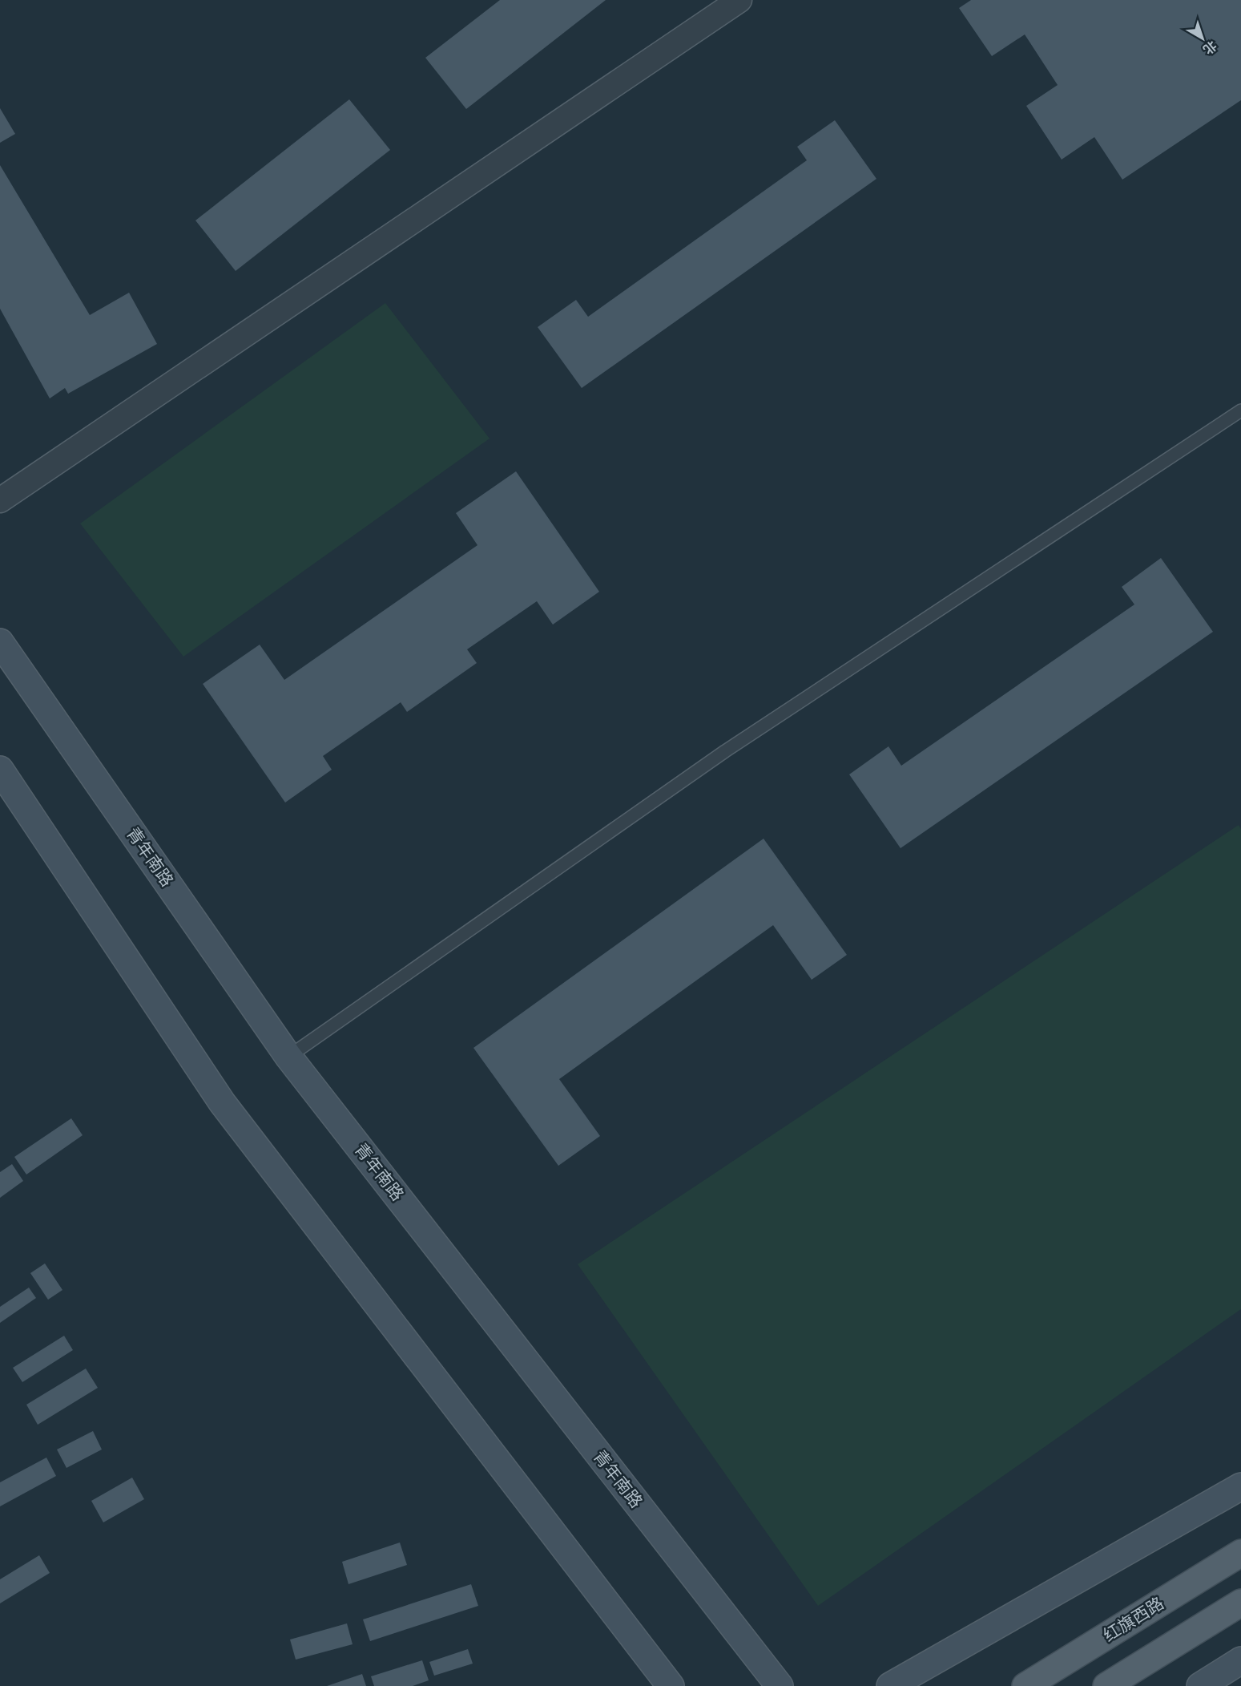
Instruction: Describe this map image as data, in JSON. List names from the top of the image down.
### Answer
{
  "streets": {
    "main road": ["青年南路", "红旗西路"]
  },
  "north": "bottom right"
}
